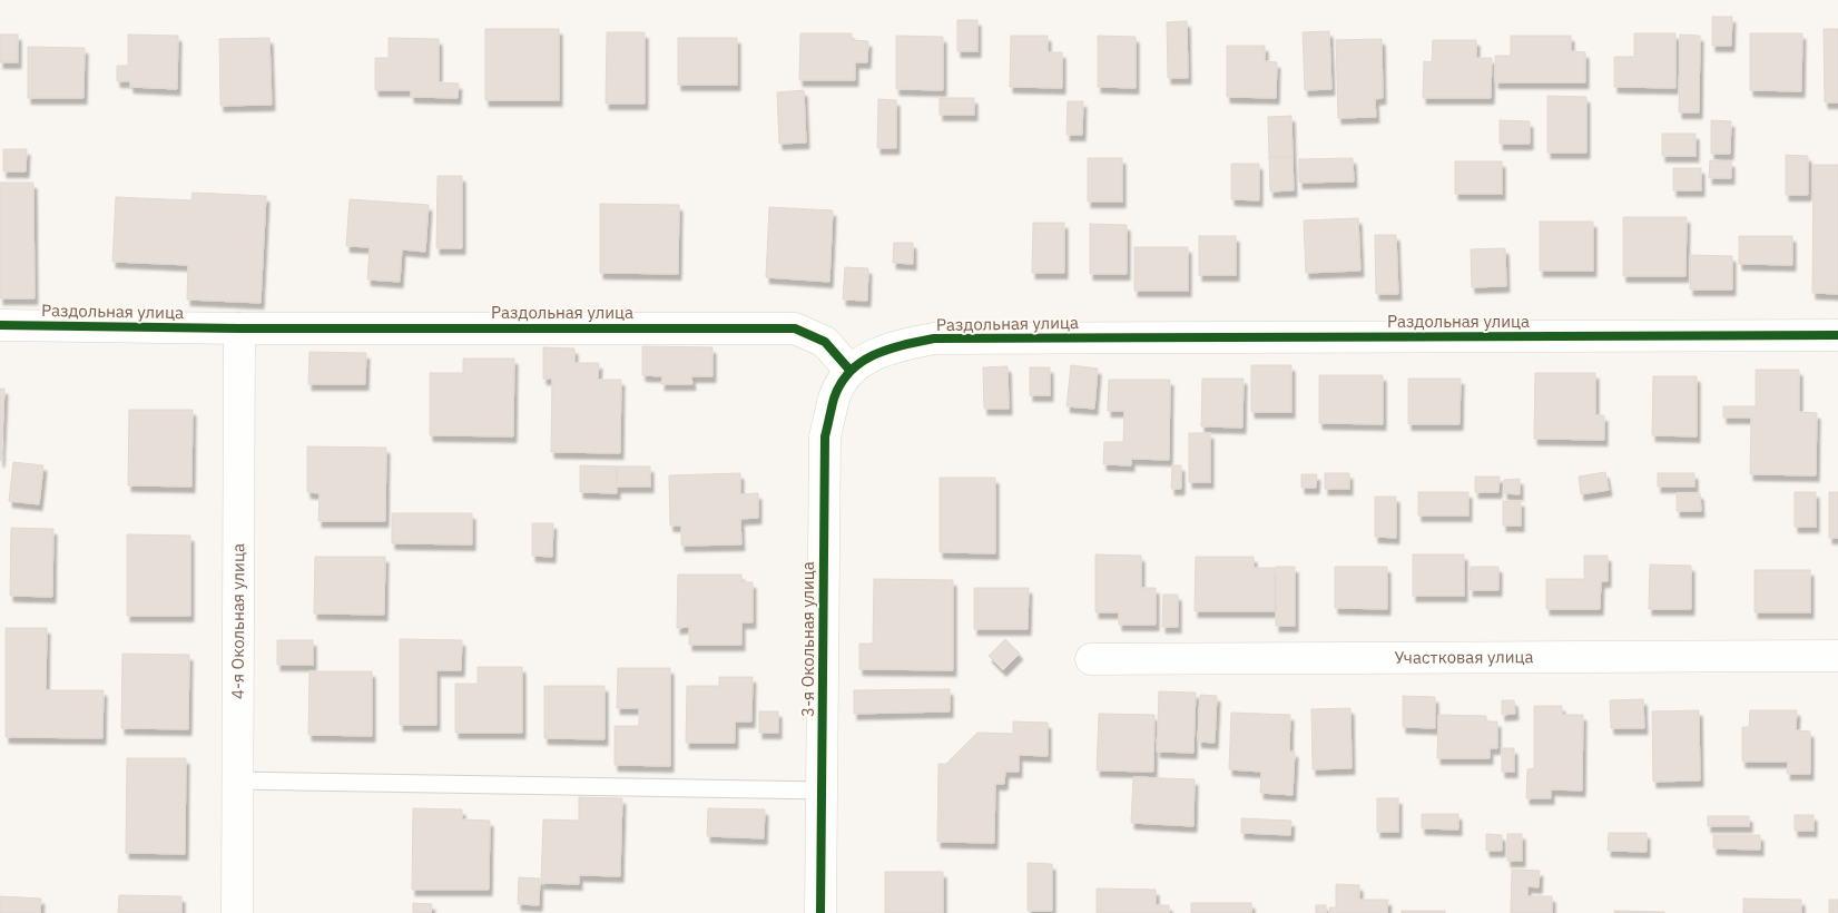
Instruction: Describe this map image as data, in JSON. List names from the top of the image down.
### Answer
{
  "streets": {
    "street": [
      "Раздольная улица",
      "4-я Окольная улица",
      "3-я Окольная улица",
      "Участковая улица"
    ]
  },
  "crossings": [
    ["Раздольная улица", "4-я Окольная улица"],
    ["Раздольная улица", "3-я Окольная улица"]
  ]
}
